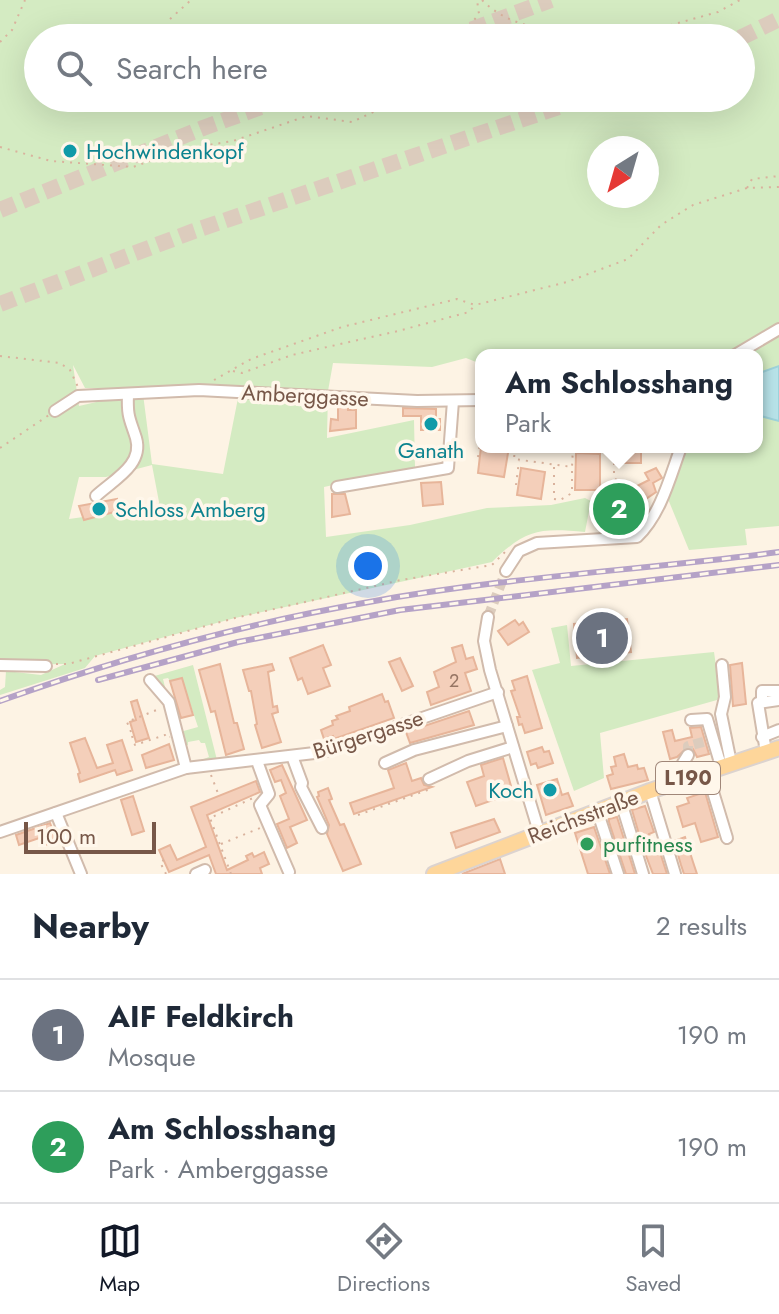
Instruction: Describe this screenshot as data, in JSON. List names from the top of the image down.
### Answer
{
  "streets": {
    "main road": ["L190", "Reichsstraße"],
    "street": ["Amberggasse", "Bürgergasse"]
  },
  "places": [
    "Hochwindenkopf",
    "Ganath",
    "Schloss Amberg",
    "Koch",
    "purfitness"
  ],
  "house_numbers": ["2"],
  "scale_bar": "100 m",
  "north": "bottom left",
  "page": {
    "search": "Search here",
    "popup": ["Am Schlosshang", "Park"],
    "pins": ["2", "1"],
    "scale": "100 m",
    "heading": ["Nearby", "2 results"],
    "list": [
      {
        "mark": "1",
        "name": "AIF Feldkirch",
        "note": "Mosque",
        "value": "190 m"
      },
      {
        "mark": "2",
        "name": "Am Schlosshang",
        "note": "Park · Amberggasse",
        "value": "190 m"
      }
    ],
    "nav": ["Map", "Directions", "Saved"]
  }
}
